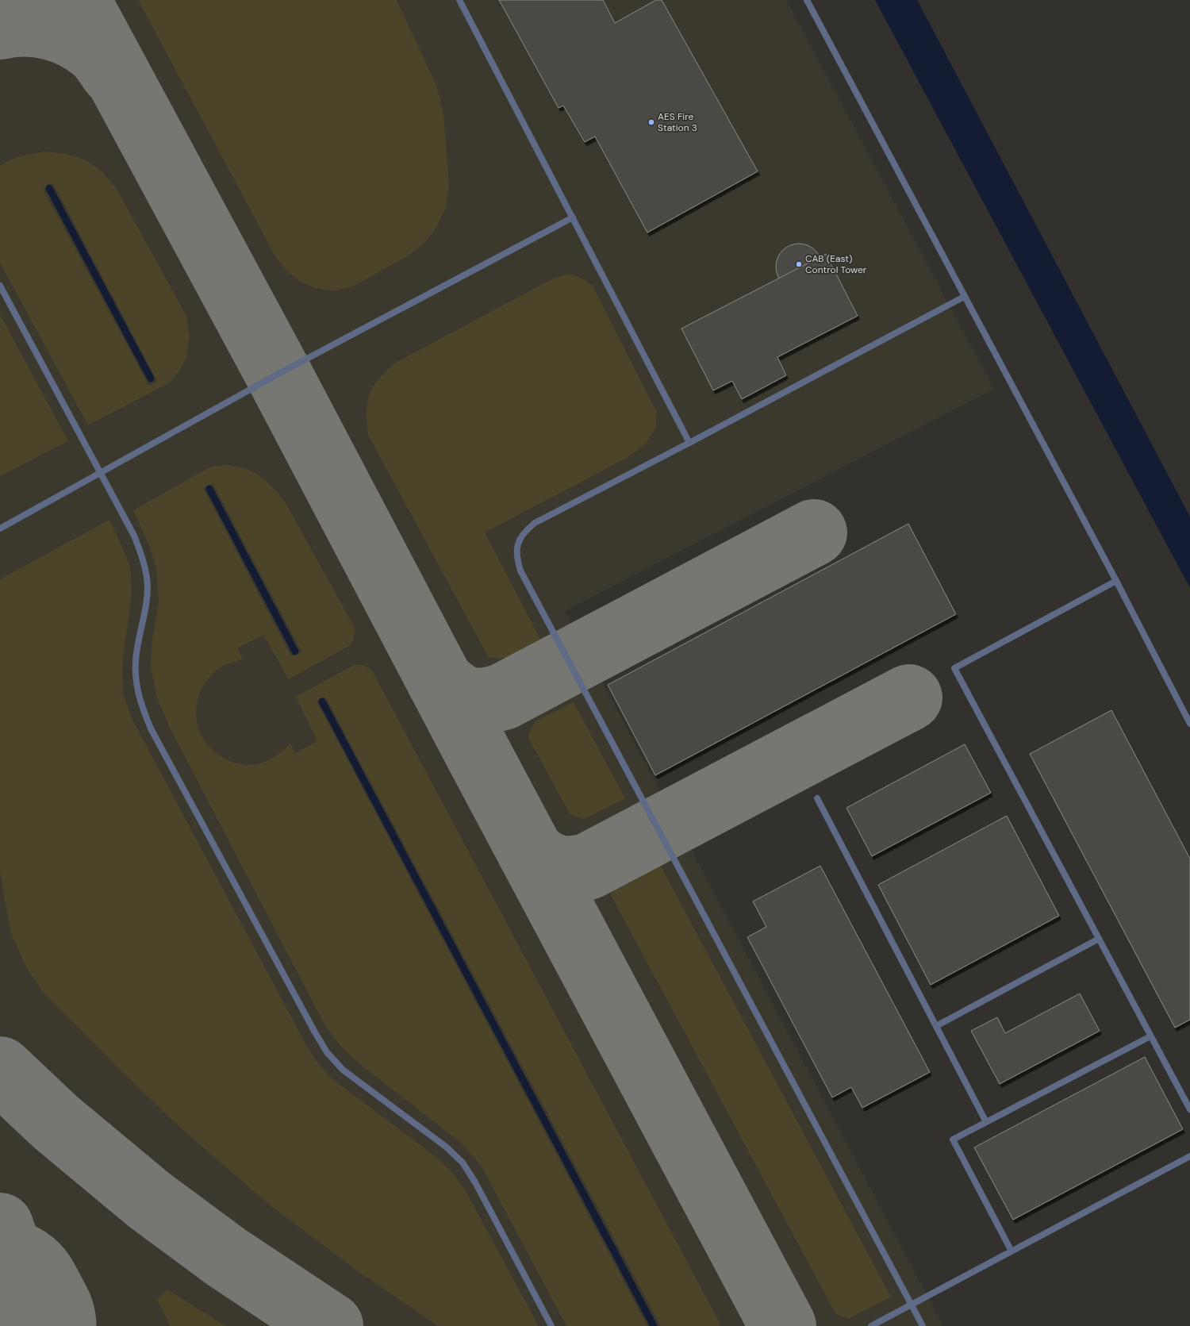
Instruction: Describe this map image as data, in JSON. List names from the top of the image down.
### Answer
{
  "places": ["AES Fire Station 3", "CAB (East) Control Tower"]
}
